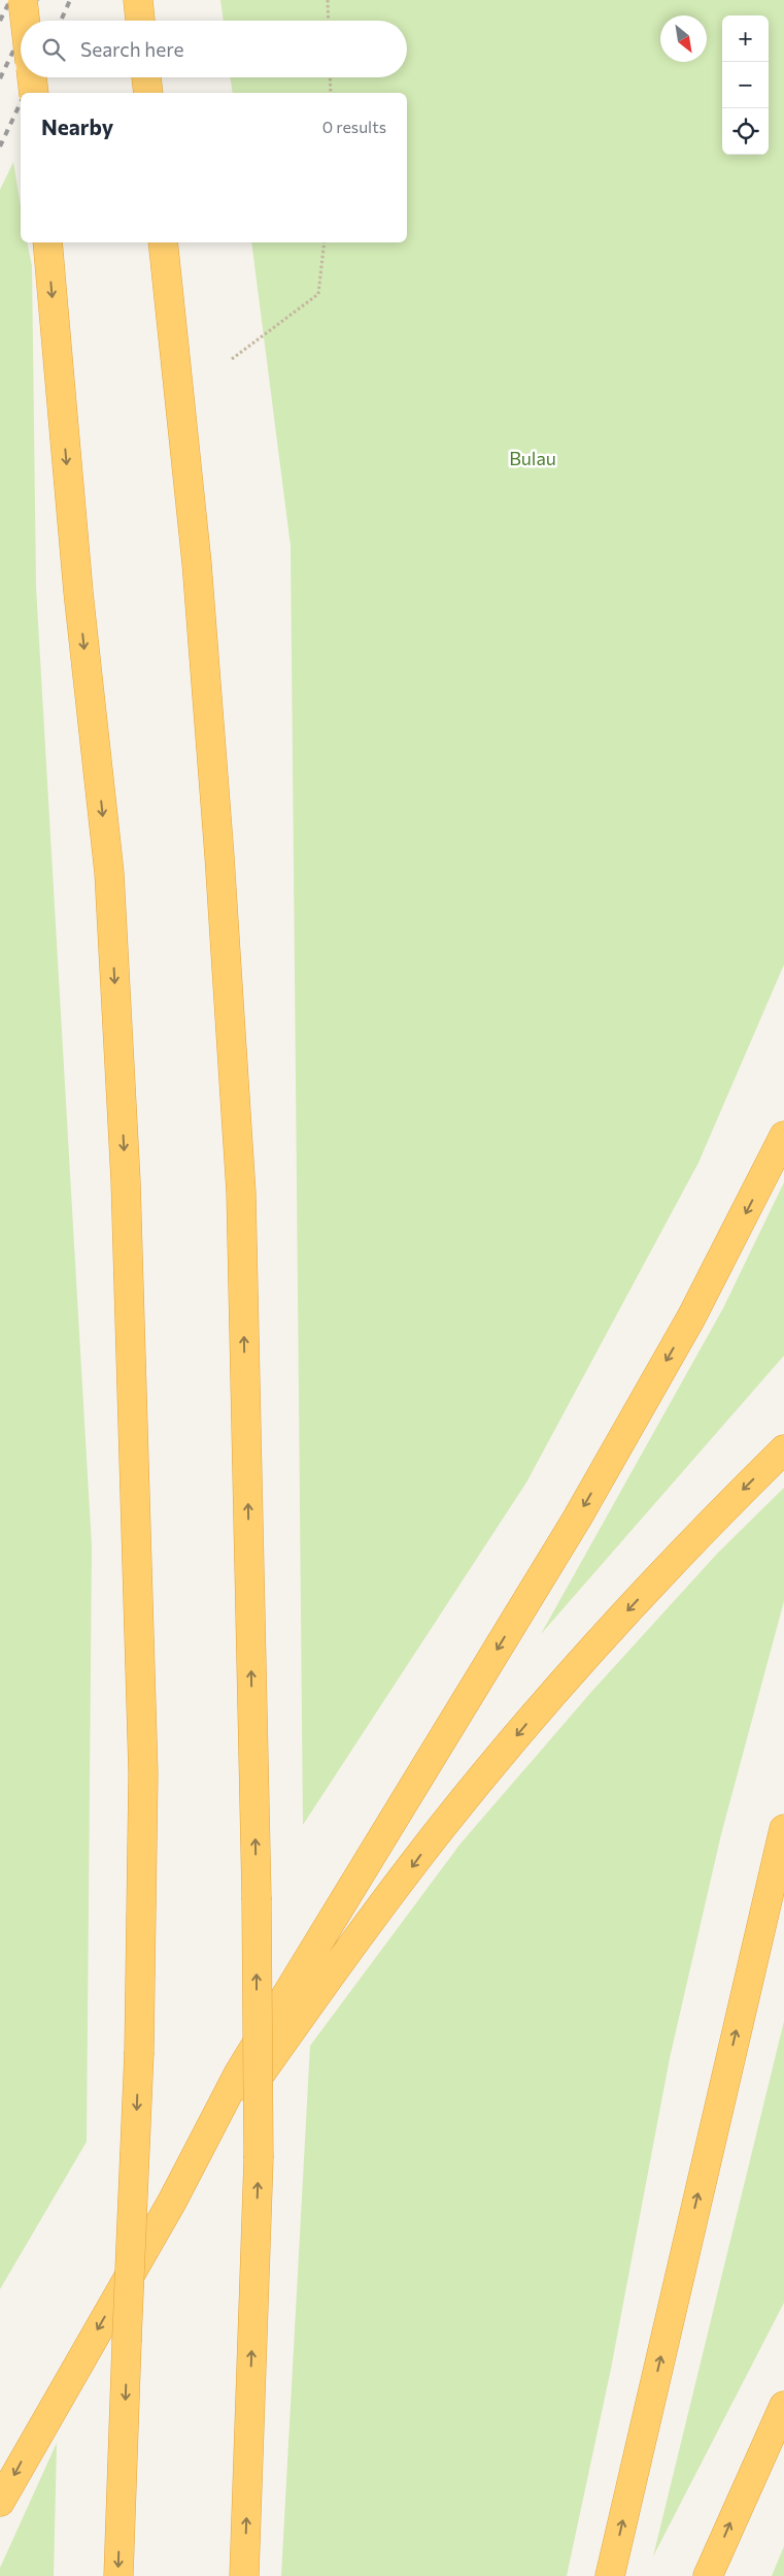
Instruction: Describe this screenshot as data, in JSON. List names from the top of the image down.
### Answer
{
  "parks": ["Bulau"],
  "north": "bottom right",
  "page": {
    "map_buttons": ["+", "−"],
    "search": "Search here",
    "heading": ["Nearby", "0 results"]
  }
}
